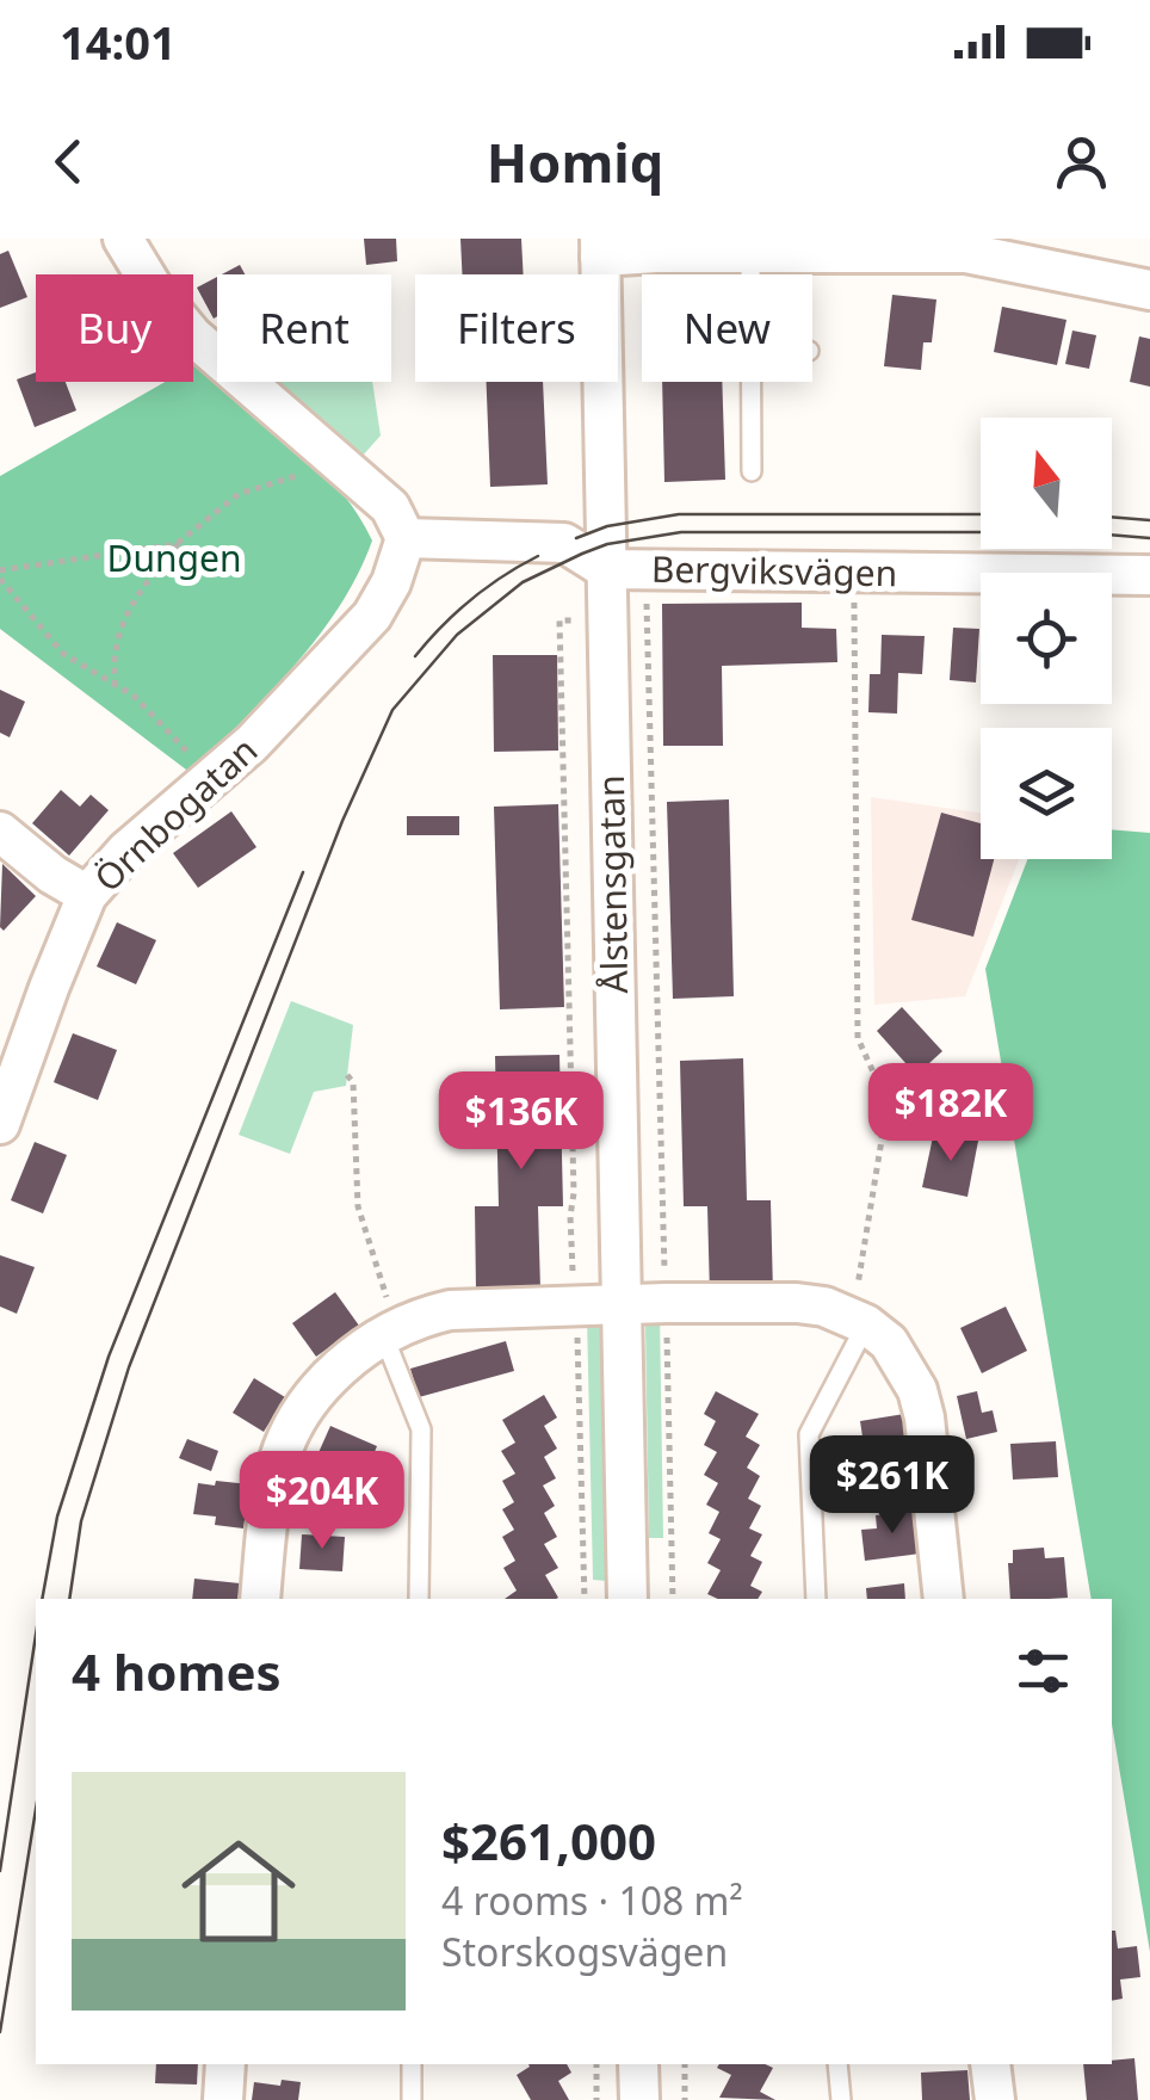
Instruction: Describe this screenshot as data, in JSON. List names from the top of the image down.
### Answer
{
  "streets": {
    "street": ["Bergviksvägen", "Örnbogatan", "Ålstensgatan"]
  },
  "crossings": [
    ["Bergviksvägen", "Örnbogatan"],
    ["Bergviksvägen", "Ålstensgatan"]
  ],
  "parks": ["Dungen"],
  "north": "top",
  "page": {
    "status": "14:01",
    "header": "Homiq",
    "chip": [
      "Buy",
      "Rent",
      "Filters",
      "New"
    ],
    "price": [
      "$182K",
      "$136K",
      "$261K",
      "$204K"
    ],
    "heading": "4 homes",
    "list": [
      {
        "name": "$261,000",
        "note": "4 rooms · 108 m² · Storskogsvägen"
      }
    ]
  }
}
